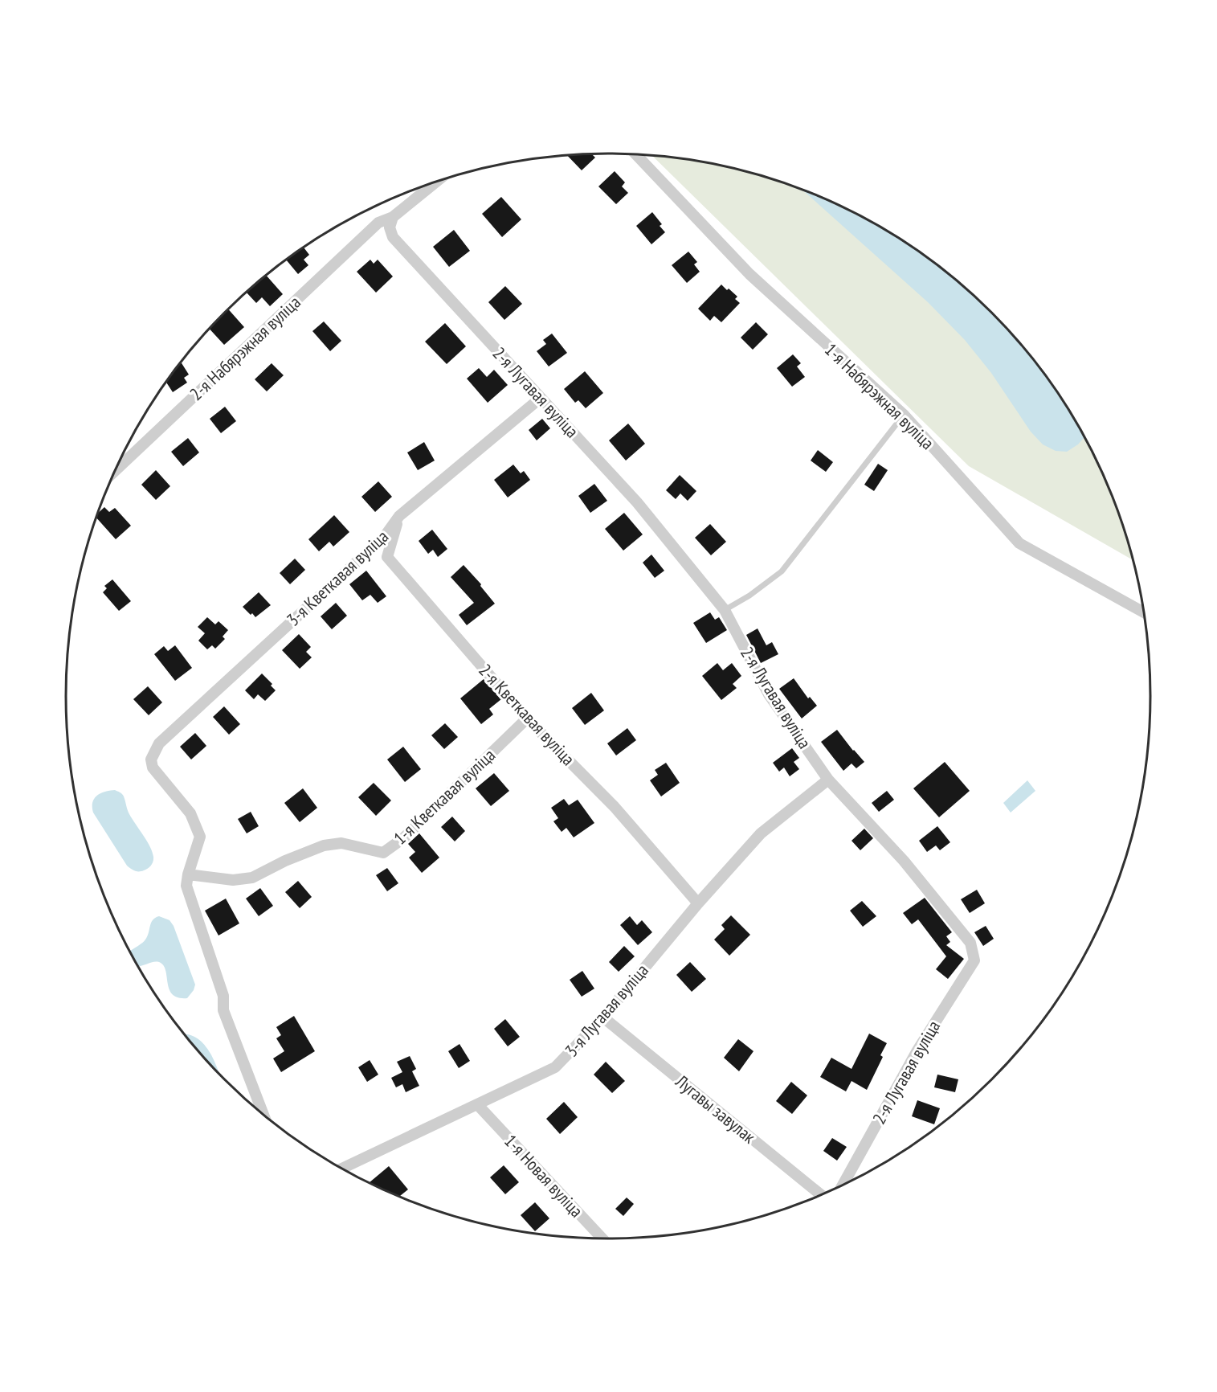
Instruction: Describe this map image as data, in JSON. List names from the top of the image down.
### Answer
{
  "streets": {
    "street": [
      "2-я Набярэжная вуліца",
      "2-я Лугавая вуліца",
      "1-я Набярэжная вуліца",
      "3-я Кветкавая вуліца",
      "2-я Кветкавая вуліца",
      "1-я Кветкавая вуліца",
      "3-я Лугавая вуліца",
      "Лугавы завулак",
      "1-я Новая вуліца"
    ]
  },
  "crossings": [
    ["2-я Набярэжная вуліца", "2-я Лугавая вуліца"],
    ["2-я Лугавая вуліца", "3-я Кветкавая вуліца"],
    ["2-я Лугавая вуліца", "3-я Лугавая вуліца"],
    ["3-я Кветкавая вуліца", "2-я Кветкавая вуліца"],
    ["3-я Кветкавая вуліца", "1-я Кветкавая вуліца"],
    ["2-я Кветкавая вуліца", "1-я Кветкавая вуліца"],
    ["2-я Кветкавая вуліца", "3-я Лугавая вуліца"],
    ["3-я Лугавая вуліца", "Лугавы завулак"],
    ["3-я Лугавая вуліца", "1-я Новая вуліца"]
  ]
}
